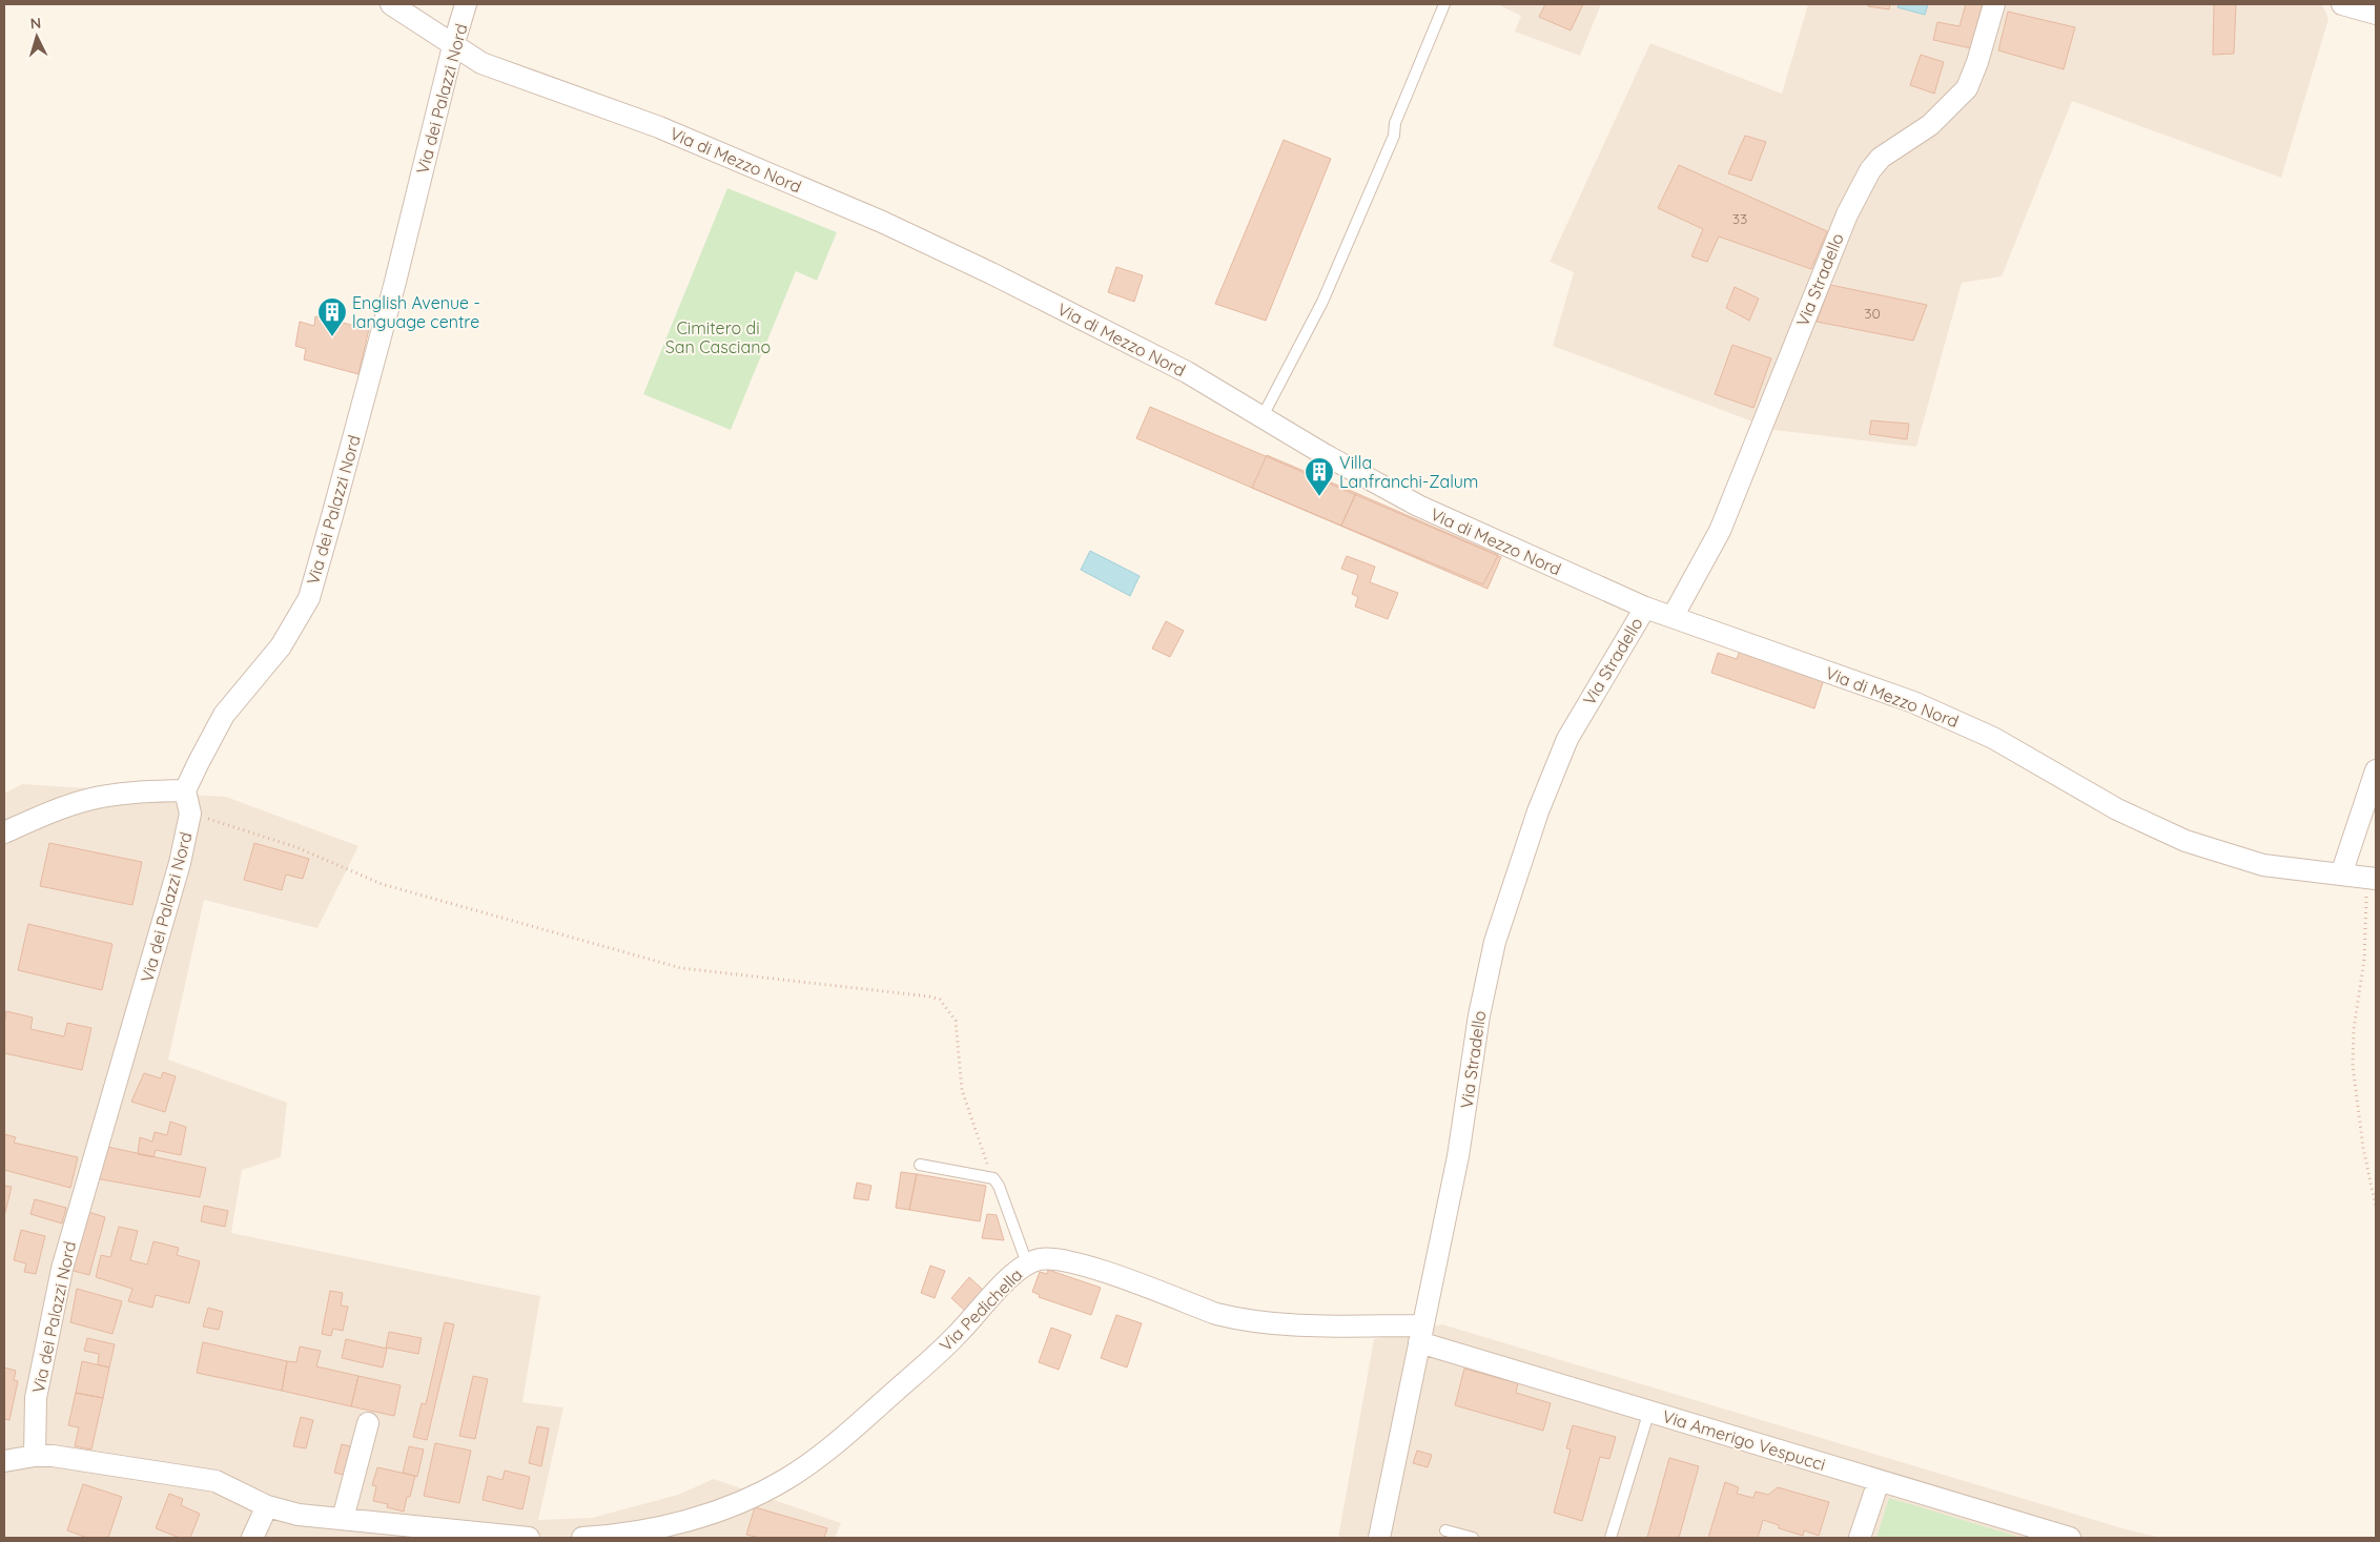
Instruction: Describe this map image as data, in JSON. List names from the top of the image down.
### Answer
{
  "streets": {
    "street": [
      "Via dei Palazzi Nord",
      "Via di Mezzo Nord",
      "Via Stradello",
      "Via Pedichella",
      "Via Amerigo Vespucci"
    ]
  },
  "crossings": [
    ["Via dei Palazzi Nord", "Via di Mezzo Nord"],
    ["Via di Mezzo Nord", "Via Stradello"],
    ["Via Stradello", "Via Pedichella"],
    ["Via Stradello", "Via Amerigo Vespucci"],
    ["Via Pedichella", "Via Amerigo Vespucci"]
  ],
  "parks": ["Cimitero di San Casciano"],
  "places": {
    "building": ["English Avenue - language centre", "Villa Lanfranchi-Zalum"]
  },
  "house_numbers": ["33", "30"],
  "north": "top"
}
